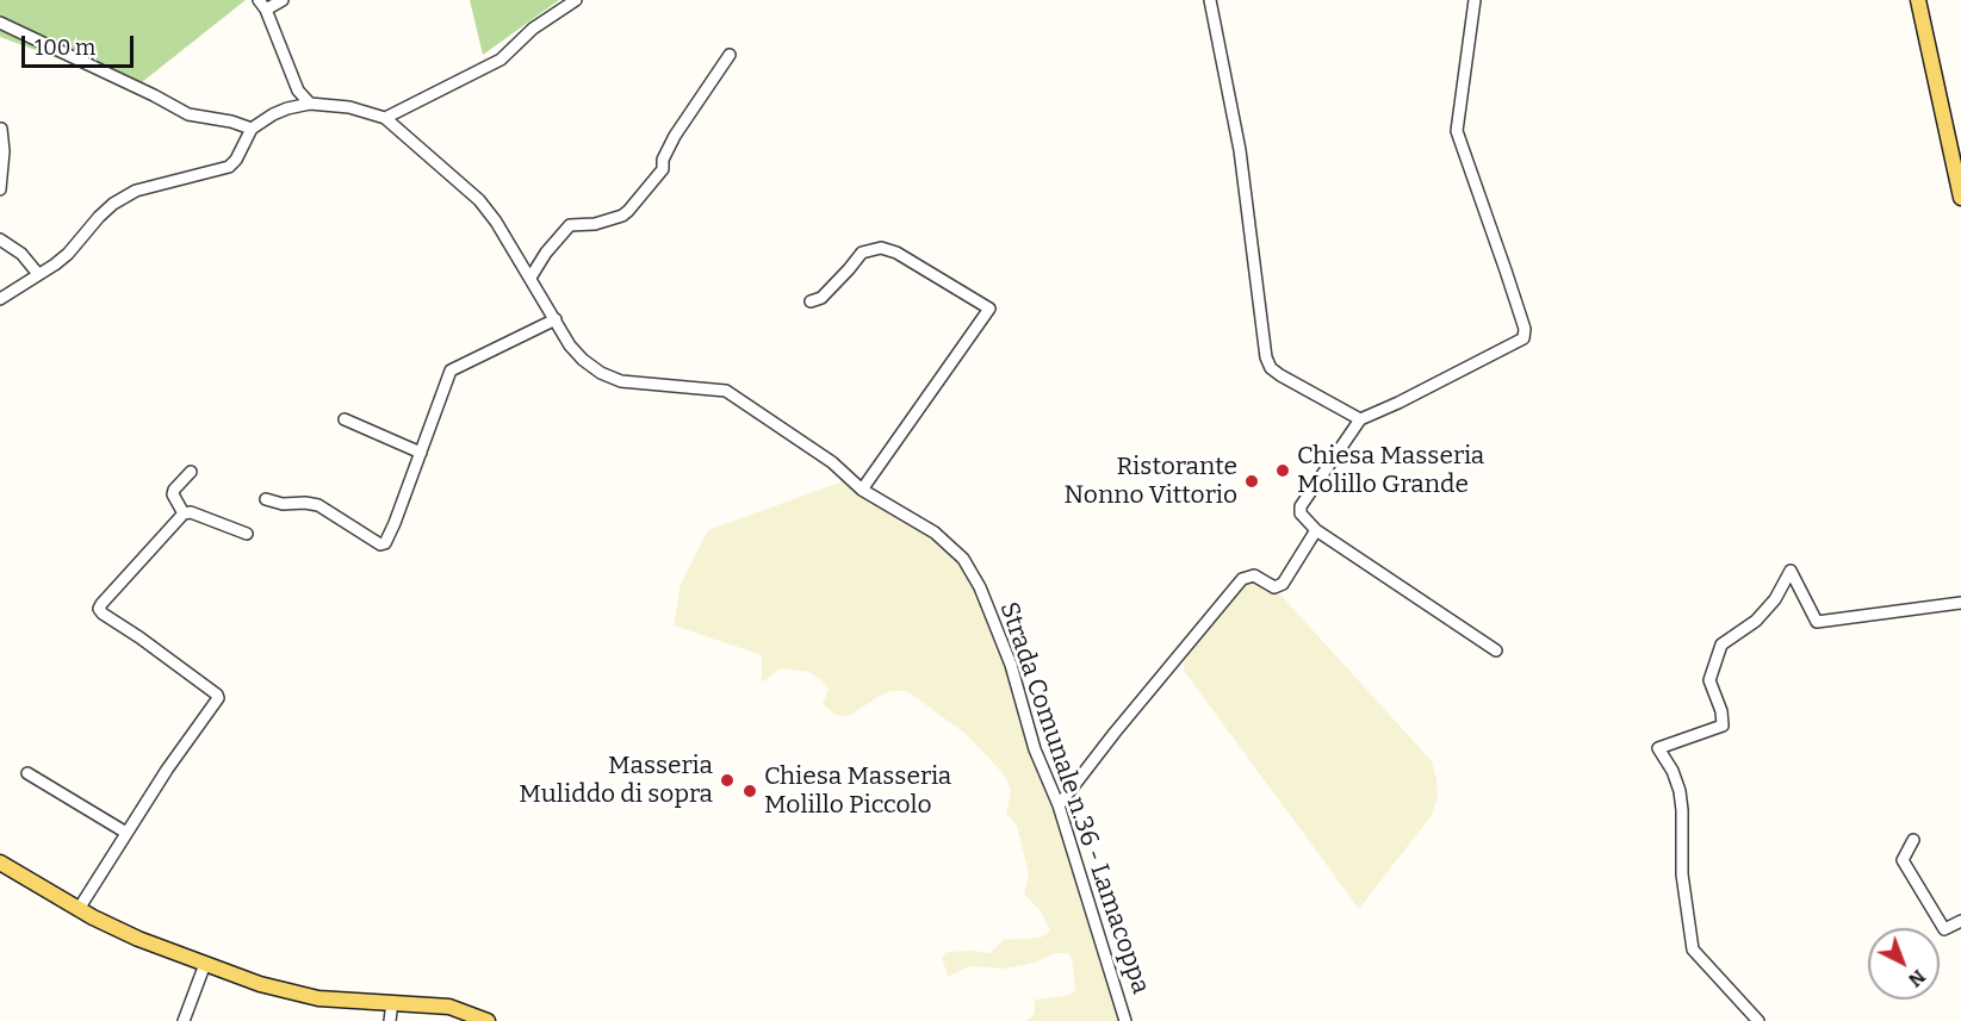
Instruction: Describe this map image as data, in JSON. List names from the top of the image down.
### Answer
{
  "streets": {
    "street": ["Strada Comunale n.36 - Lamacoppa"]
  },
  "places": [
    "Chiesa Masseria Molillo Grande",
    "Ristorante Nonno Vittorio",
    "Masseria Muliddo di sopra",
    "Chiesa Masseria Molillo Piccolo"
  ],
  "scale_bar": "100 m",
  "north": "bottom right"
}
